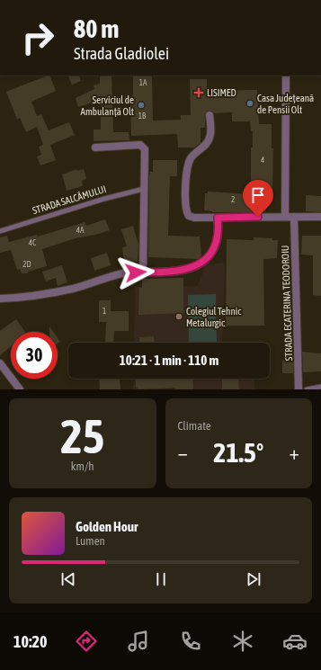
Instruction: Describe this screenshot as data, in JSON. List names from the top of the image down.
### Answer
{
  "streets": {
    "street": ["STRADA ECATERINA TEODOROIU"],
    "lane": ["STRADA SALCÂMULUI"]
  },
  "places": {
    "health": ["LISIMED"],
    "other": ["Casa Județeană de Pensii Olt", "Serviciul de Ambulanță Olt", "Colegiul Tehnic Metalurgic"]
  },
  "house_numbers": [
    "1A",
    "1B",
    "4",
    "2",
    "4A",
    "4C",
    "2D",
    "1"
  ],
  "page": {
    "turn": ["80 m", "Strada Gladiolei"],
    "limit": "30",
    "trip": "10:21 · 1 min · 110 m",
    "tile": [
      ["25", "km/h"],
      "Climate"
    ],
    "heat": ["−", "21.5°", "+"],
    "song": ["Golden Hour", "Lumen"],
    "tabs": "10:20"
  }
}
